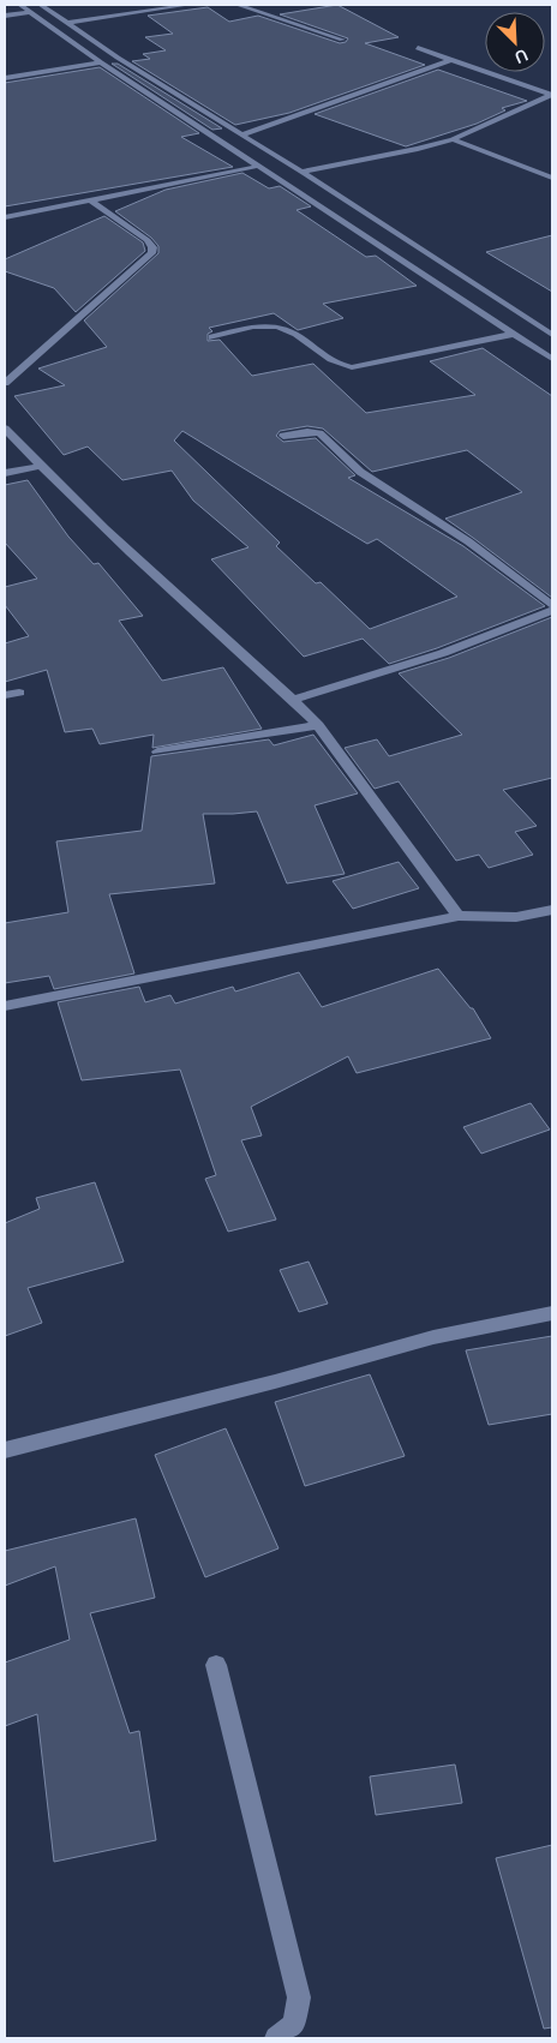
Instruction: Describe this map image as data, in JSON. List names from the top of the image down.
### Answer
{
  "north": "bottom right"
}
